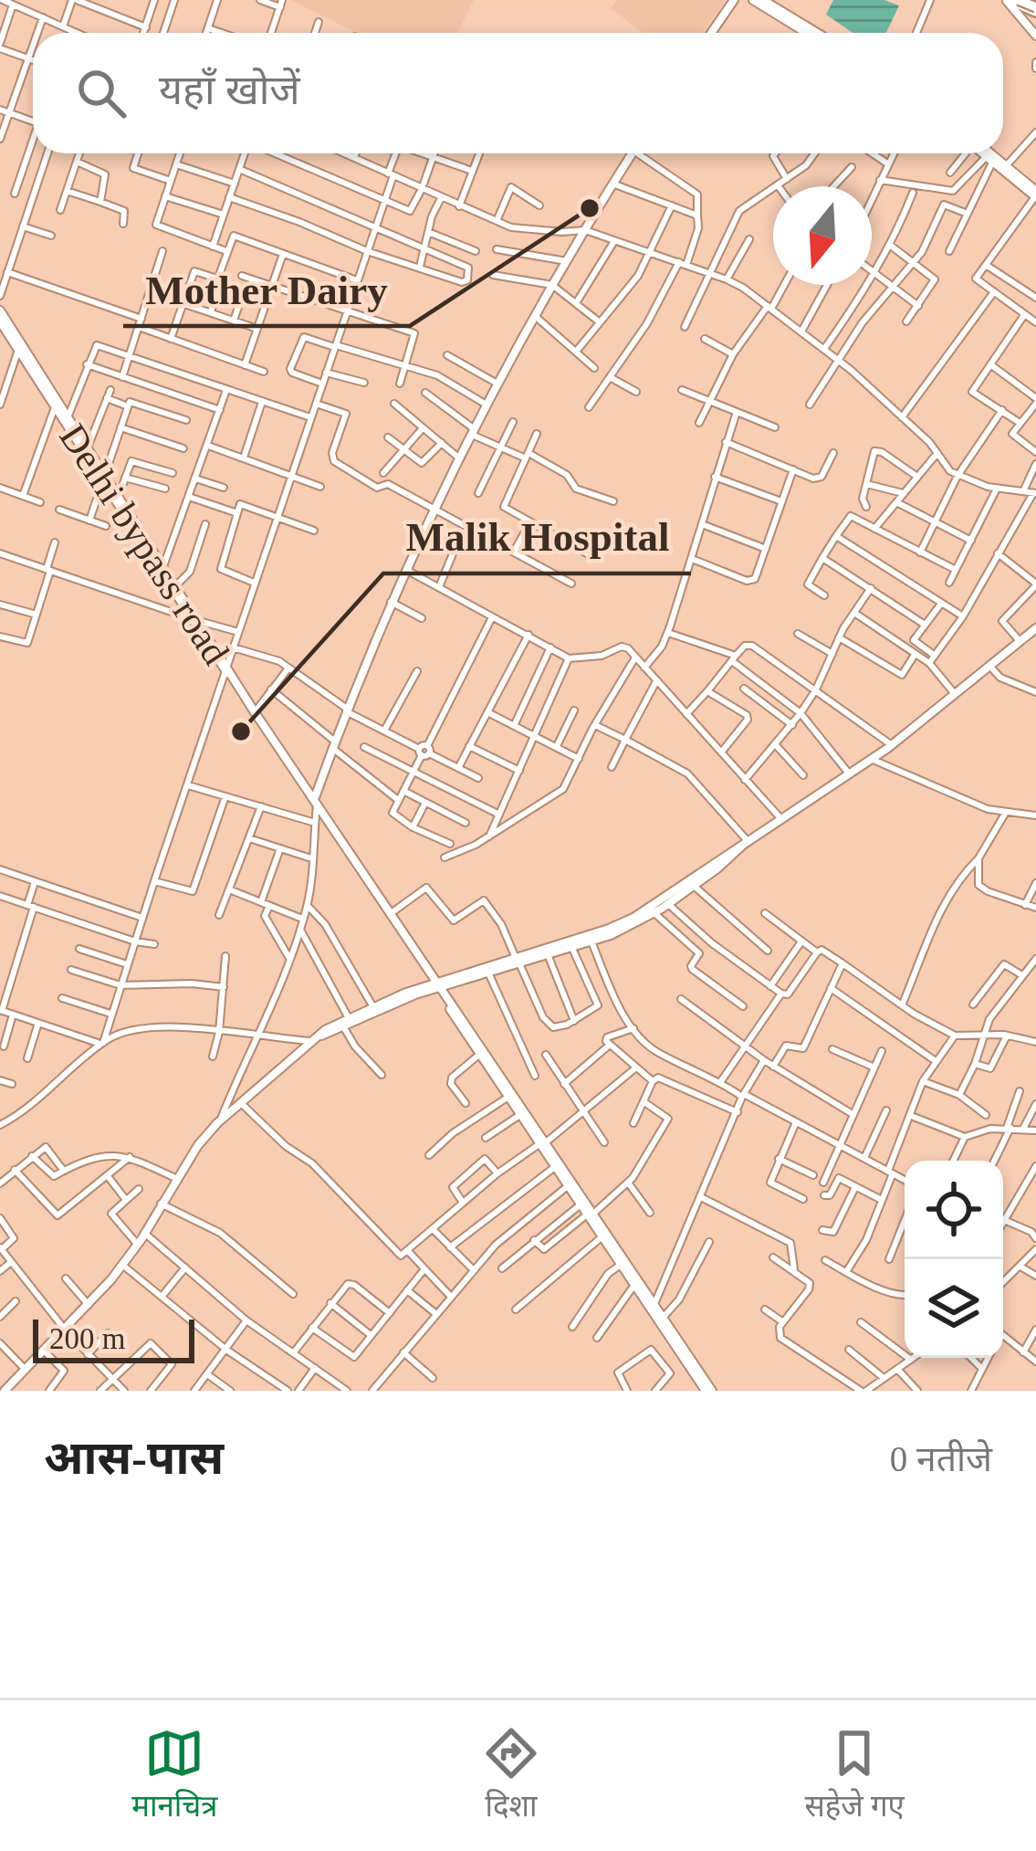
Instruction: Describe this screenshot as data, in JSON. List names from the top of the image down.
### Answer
{
  "streets": {
    "main road": ["Delhi bypass road"]
  },
  "places": ["Mother Dairy", "Malik Hospital"],
  "scale_bar": "200 m",
  "north": "bottom",
  "page": {
    "search": "यहाँ खोजें",
    "scale": "200 m",
    "heading": ["आस-पास", "0 नतीजे"],
    "nav": ["मानचित्र", "दिशा", "सहेजे गए"]
  }
}
